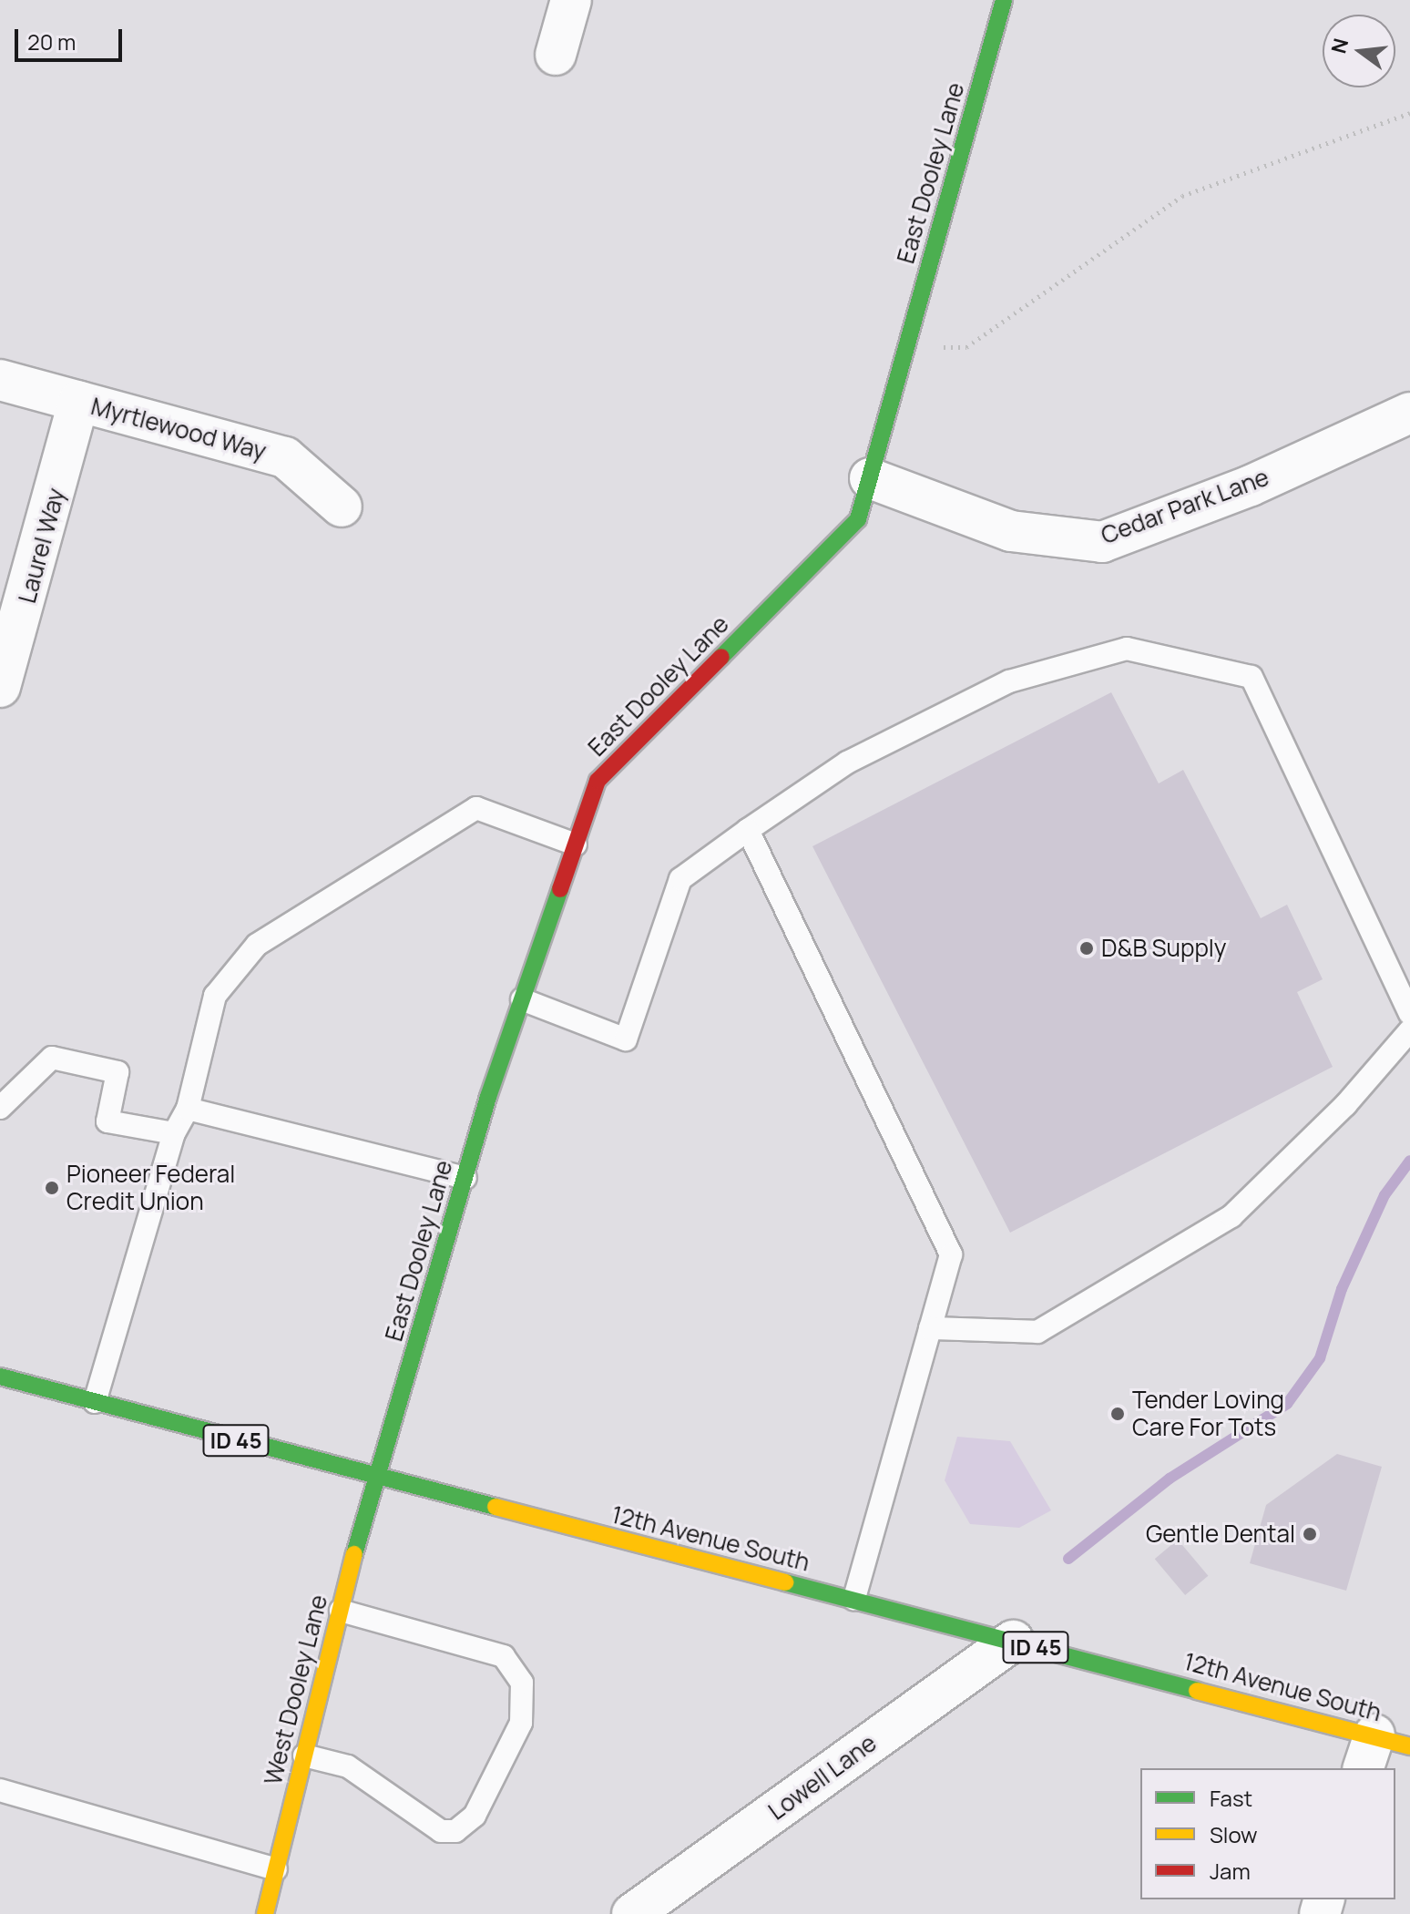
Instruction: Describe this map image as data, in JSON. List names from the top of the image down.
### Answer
{
  "streets": {
    "street": [
      "East Dooley Lane",
      "Myrtlewood Way",
      "Cedar Park Lane",
      "Laurel Way",
      "ID 45",
      "12th Avenue South",
      "West Dooley Lane",
      "Lowell Lane"
    ]
  },
  "crossings": [
    ["East Dooley Lane", "Cedar Park Lane"],
    ["East Dooley Lane", "12th Avenue South"],
    ["East Dooley Lane", "West Dooley Lane"],
    ["Myrtlewood Way", "Laurel Way"],
    ["12th Avenue South", "West Dooley Lane"],
    ["12th Avenue South", "Lowell Lane"]
  ],
  "places": [
    "D&B Supply",
    "Pioneer Federal Credit Union",
    "Tender Loving Care For Tots",
    "Gentle Dental"
  ],
  "legend": ["Fast", "Slow", "Jam"],
  "scale_bar": "20 m",
  "north": "left"
}
